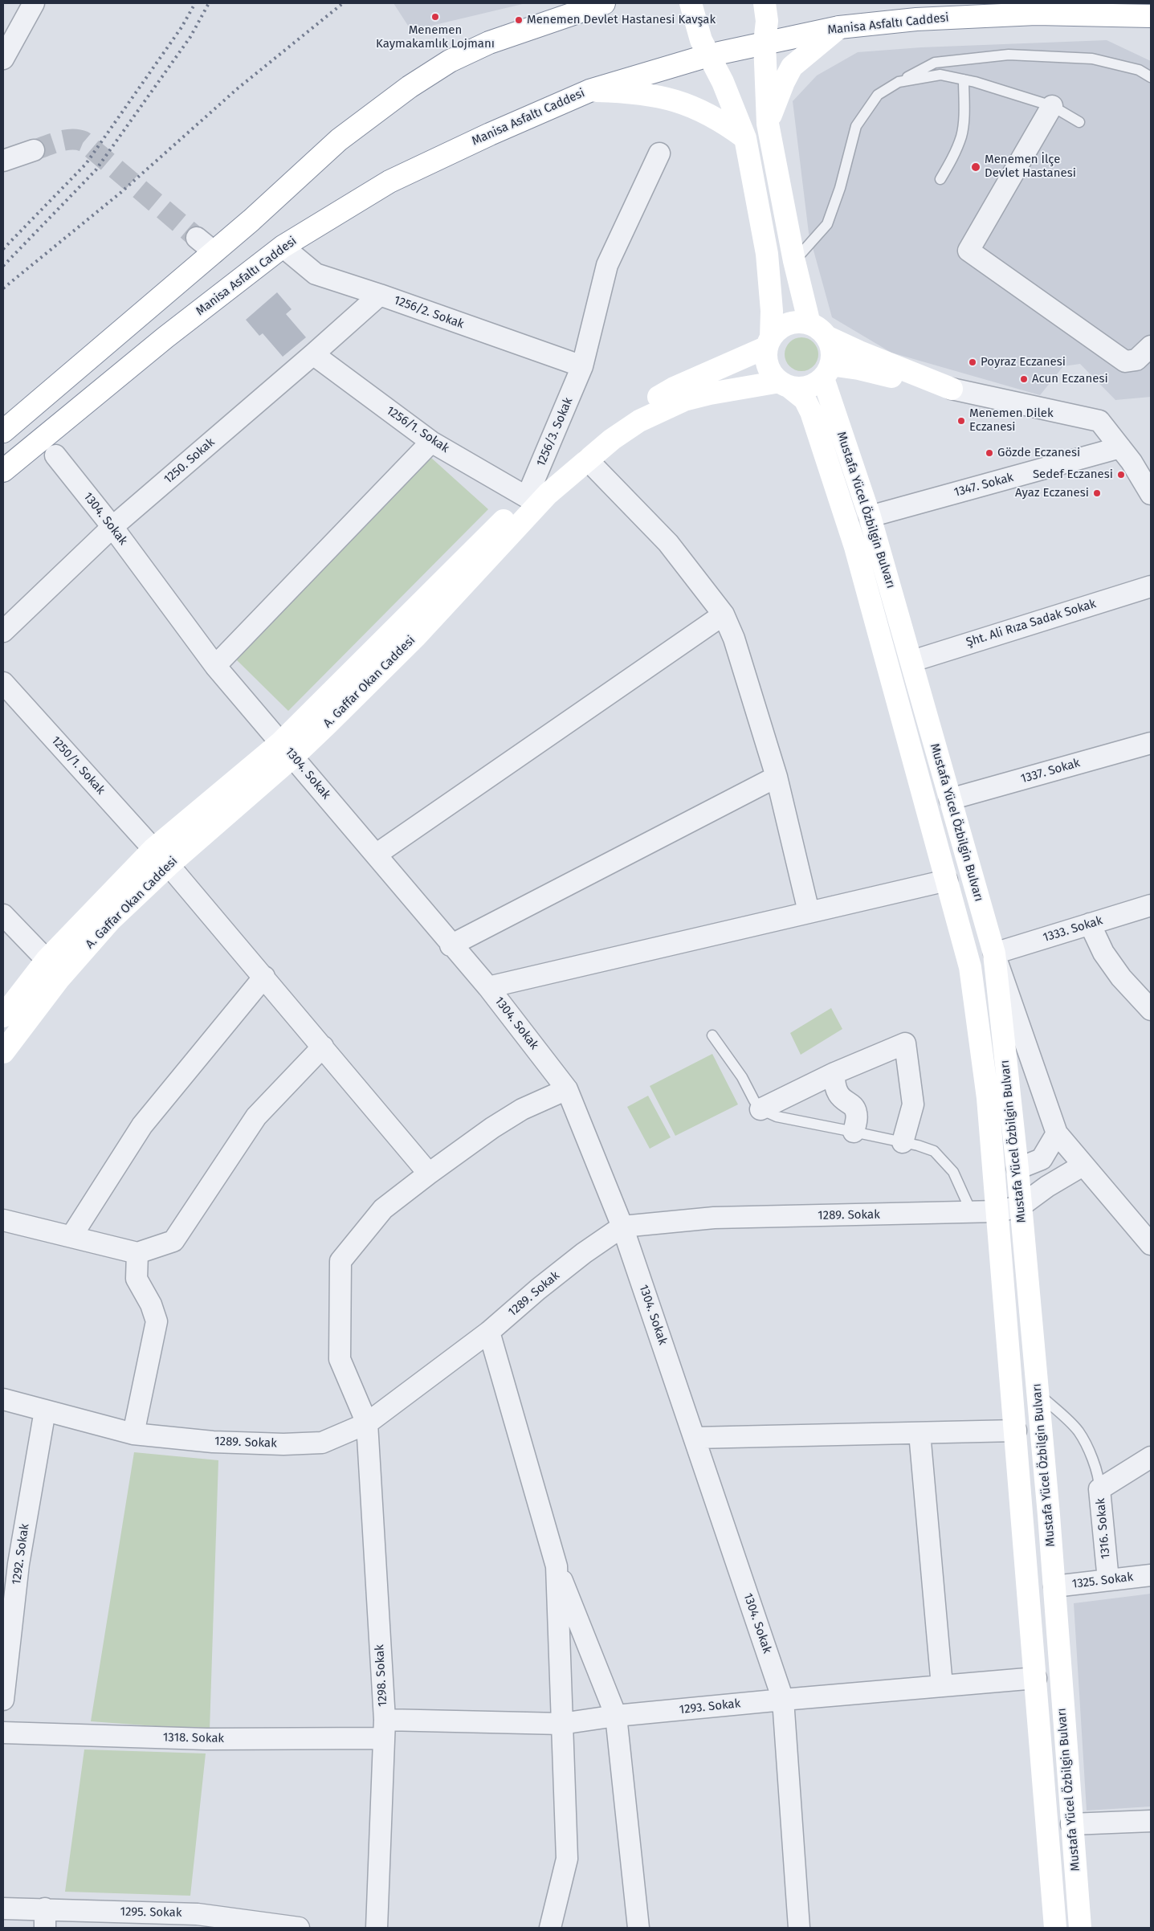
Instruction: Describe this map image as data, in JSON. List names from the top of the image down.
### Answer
{
  "streets": {
    "main road": ["Manisa Asfaltı Caddesi", "Mustafa Yücel Özbilgin Bulvarı", "A. Gaffar Okan Caddesi"],
    "street": [
      "1256/2. Sokak",
      "1256/1. Sokak",
      "1256/3. Sokak",
      "1250. Sokak",
      "1347. Sokak",
      "1304. Sokak",
      "Şht. Ali Rıza Sadak Sokak",
      "1250/1. Sokak",
      "1337. Sokak",
      "1333. Sokak",
      "1289. Sokak",
      "1316. Sokak",
      "1292. Sokak",
      "1325. Sokak",
      "1298. Sokak",
      "1293. Sokak",
      "1318. Sokak",
      "1295. Sokak"
    ]
  },
  "crossings": [
    ["Manisa Asfaltı Caddesi", "1256/2. Sokak"],
    ["1256/2. Sokak", "1256/3. Sokak"],
    ["1256/2. Sokak", "1250. Sokak"],
    ["1256/1. Sokak", "1256/3. Sokak"],
    ["1256/1. Sokak", "1250. Sokak"],
    ["1256/1. Sokak", "A. Gaffar Okan Caddesi"],
    ["1256/3. Sokak", "A. Gaffar Okan Caddesi"],
    ["1250. Sokak", "1304. Sokak"],
    ["1347. Sokak", "Mustafa Yücel Özbilgin Bulvarı"],
    ["Mustafa Yücel Özbilgin Bulvarı", "Şht. Ali Rıza Sadak Sokak"],
    ["Mustafa Yücel Özbilgin Bulvarı", "A. Gaffar Okan Caddesi"],
    ["Mustafa Yücel Özbilgin Bulvarı", "1337. Sokak"],
    ["Mustafa Yücel Özbilgin Bulvarı", "1333. Sokak"],
    ["Mustafa Yücel Özbilgin Bulvarı", "1289. Sokak"],
    ["Mustafa Yücel Özbilgin Bulvarı", "1325. Sokak"],
    ["Mustafa Yücel Özbilgin Bulvarı", "1293. Sokak"],
    ["1304. Sokak", "A. Gaffar Okan Caddesi"],
    ["1304. Sokak", "1289. Sokak"],
    ["1304. Sokak", "1298. Sokak"],
    ["1304. Sokak", "1293. Sokak"],
    ["A. Gaffar Okan Caddesi", "1250/1. Sokak"],
    ["1289. Sokak", "1292. Sokak"],
    ["1289. Sokak", "1298. Sokak"],
    ["1316. Sokak", "1325. Sokak"],
    ["1298. Sokak", "1293. Sokak"],
    ["1298. Sokak", "1318. Sokak"],
    ["1293. Sokak", "1318. Sokak"]
  ],
  "places": [
    "Menemen Kaymakamlık Lojmanı",
    "Menemen Devlet Hastanesi Kavşak",
    "Menemen İlçe Devlet Hastanesi",
    "Poyraz Eczanesi",
    "Acun Eczanesi",
    "Menemen Dilek Eczanesi",
    "Gözde Eczanesi",
    "Sedef Eczanesi",
    "Ayaz Eczanesi"
  ]
}
